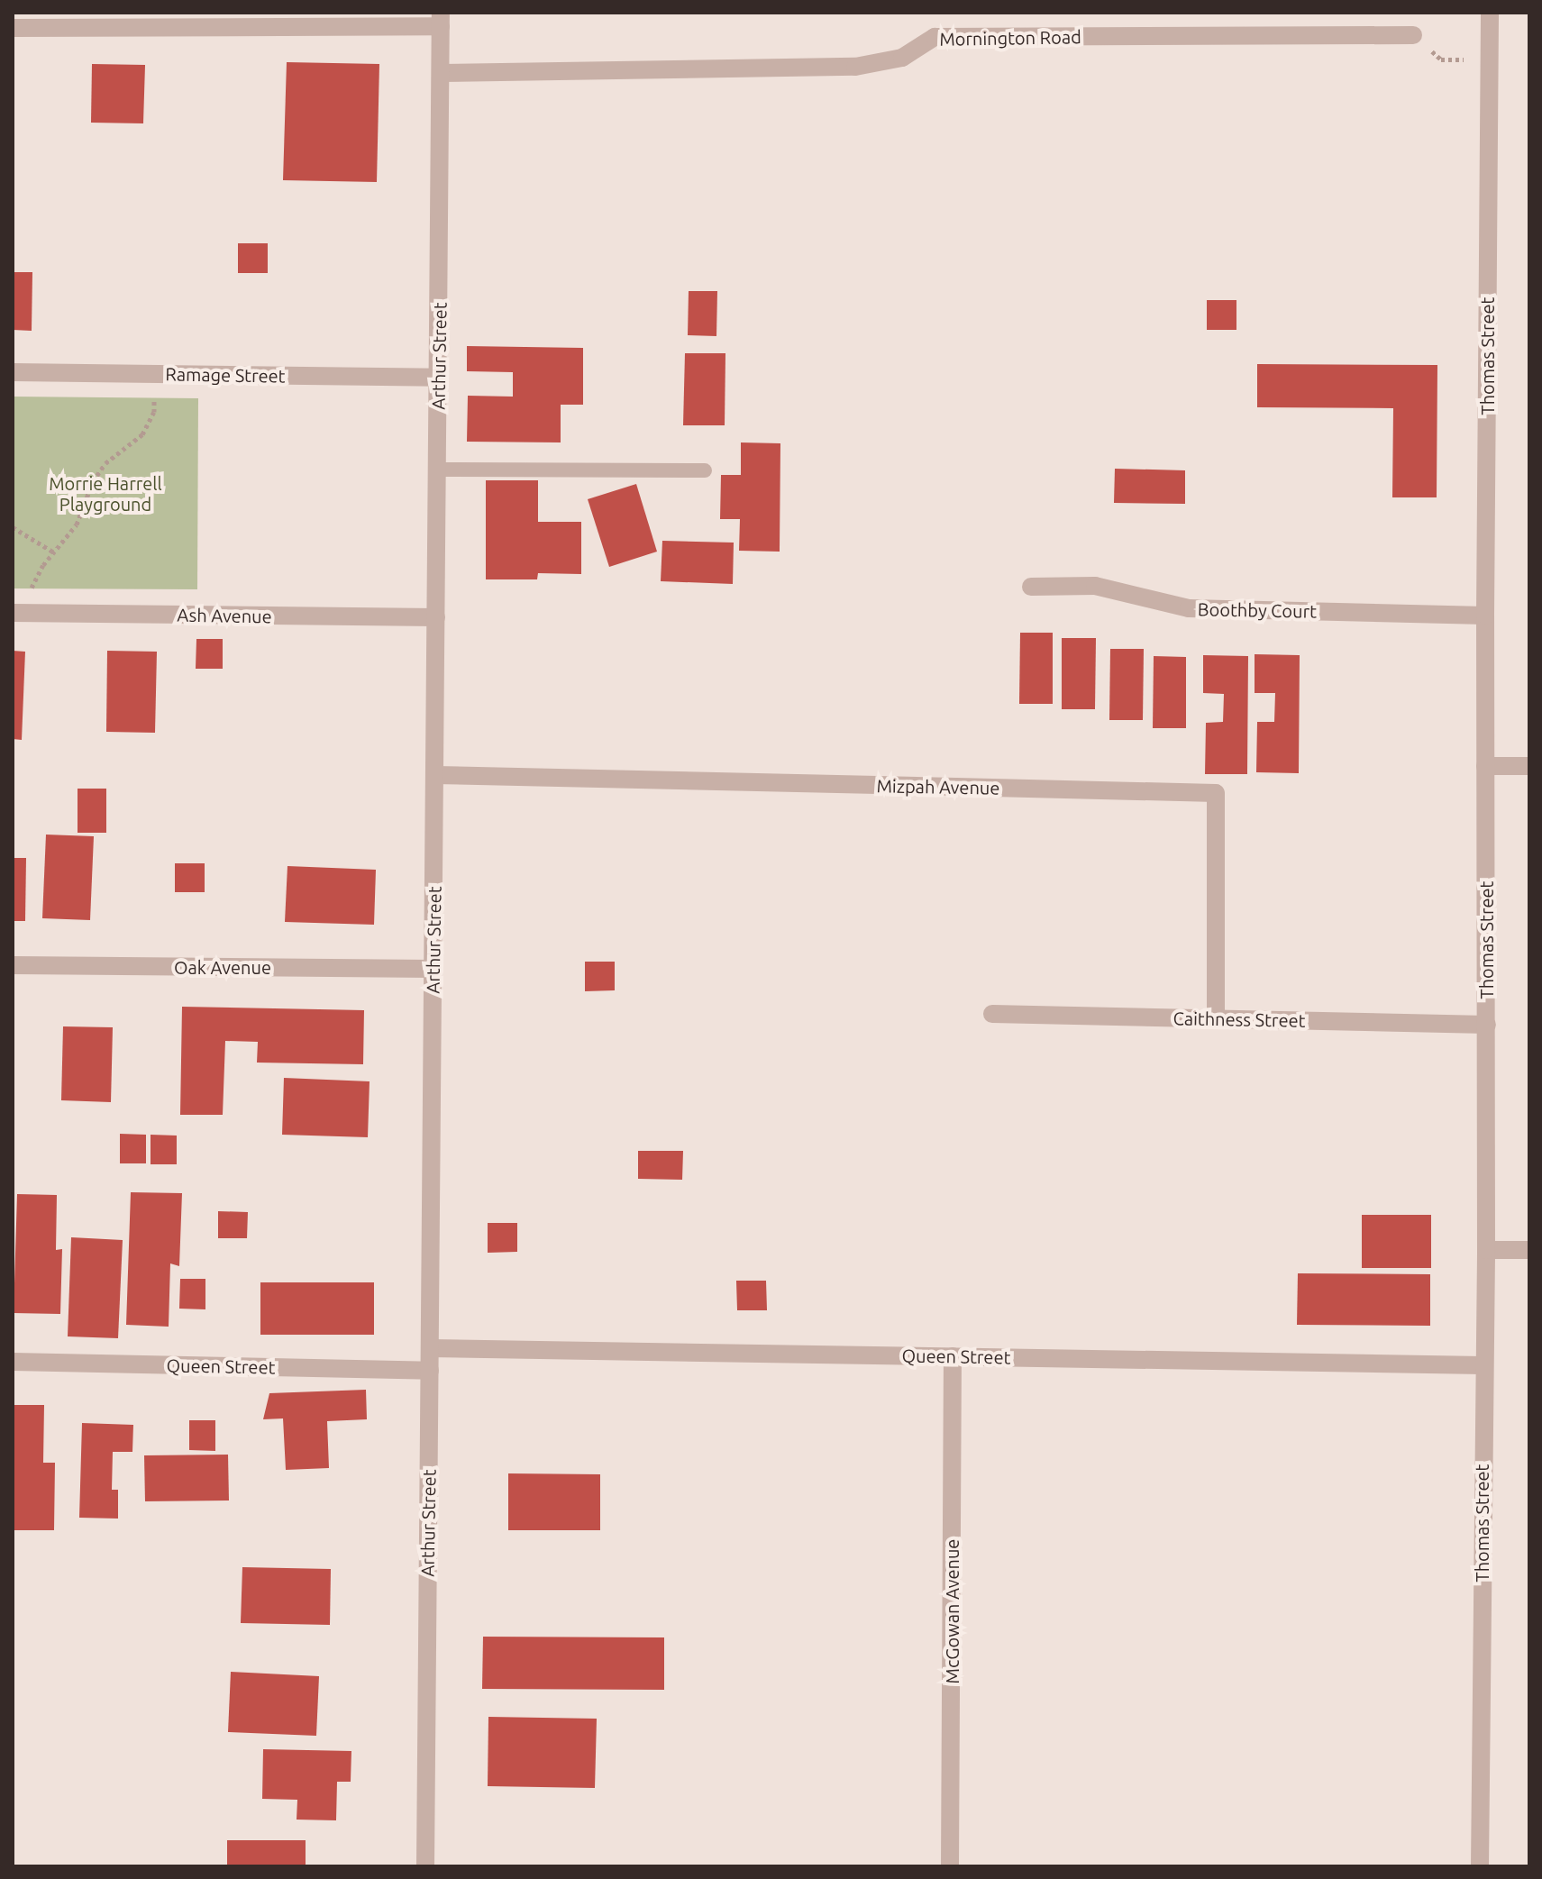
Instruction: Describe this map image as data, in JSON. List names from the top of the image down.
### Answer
{
  "streets": {
    "street": [
      "Mornington Road",
      "Arthur Street",
      "Thomas Street",
      "Ramage Street",
      "Boothby Court",
      "Ash Avenue",
      "Mizpah Avenue",
      "Oak Avenue",
      "Caithness Street",
      "Queen Street",
      "McGowan Avenue"
    ]
  },
  "crossings": [
    ["Mornington Road", "Arthur Street"],
    ["Arthur Street", "Ramage Street"],
    ["Arthur Street", "Ash Avenue"],
    ["Arthur Street", "Mizpah Avenue"],
    ["Arthur Street", "Oak Avenue"],
    ["Arthur Street", "Queen Street"],
    ["Thomas Street", "Boothby Court"],
    ["Thomas Street", "Caithness Street"],
    ["Thomas Street", "Queen Street"],
    ["Mizpah Avenue", "Caithness Street"],
    ["Queen Street", "McGowan Avenue"]
  ],
  "parks": ["Morrie Harrell Playground"]
}
